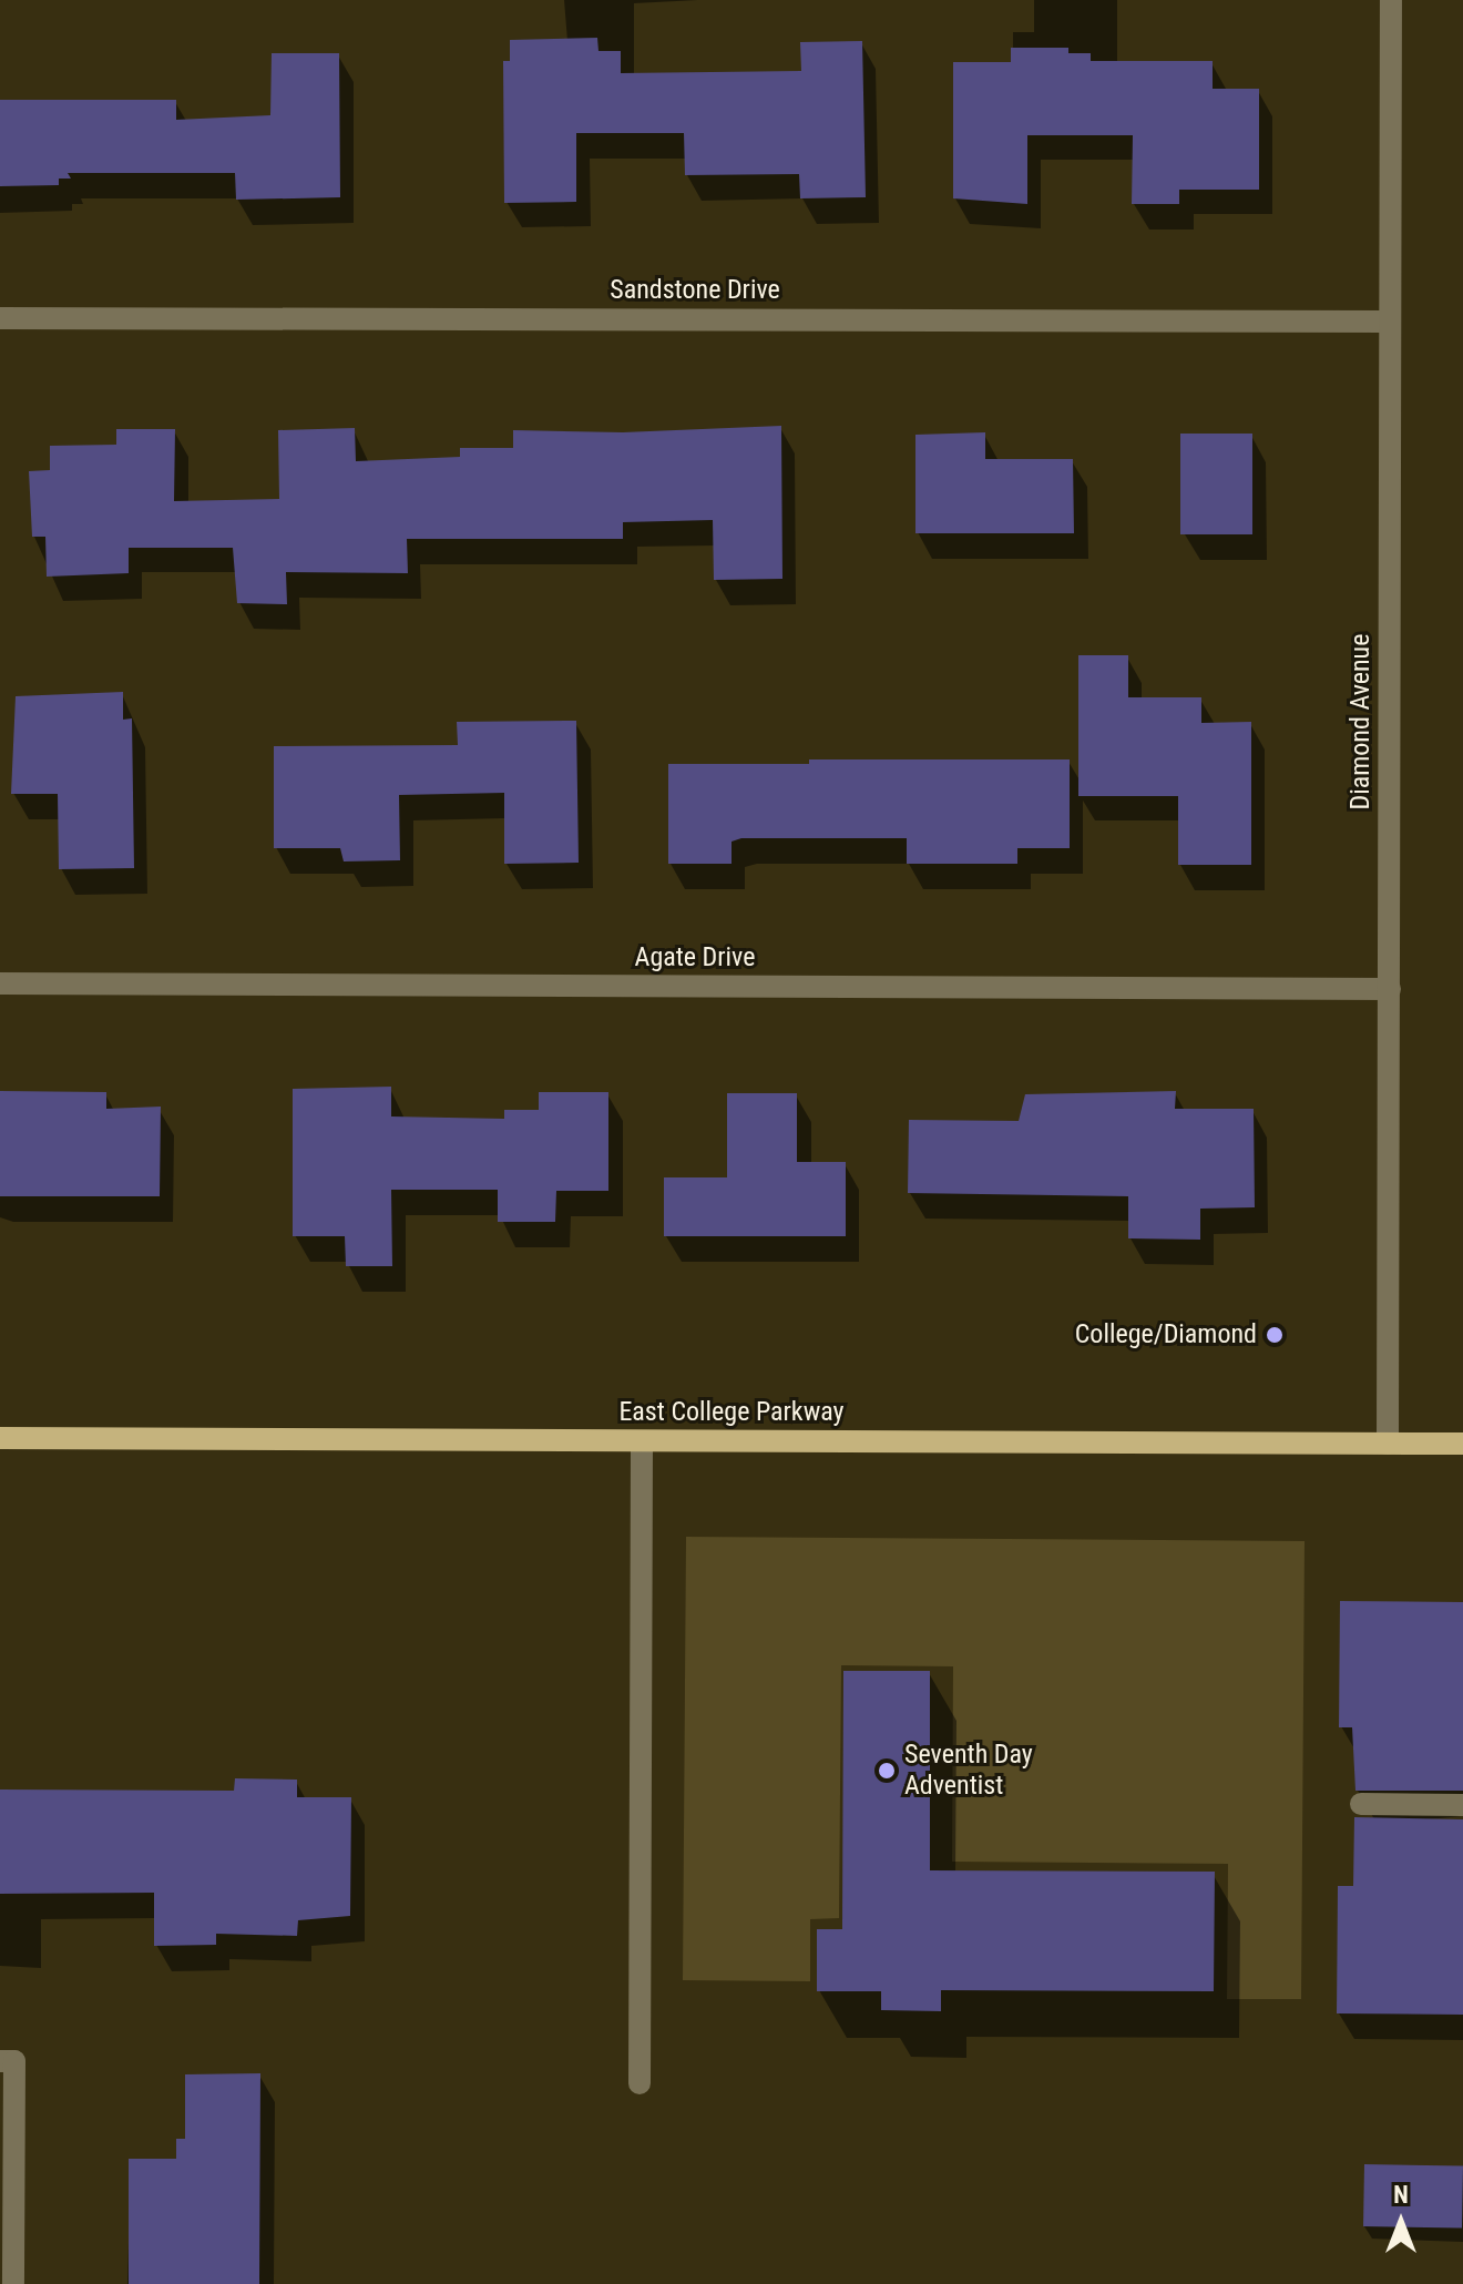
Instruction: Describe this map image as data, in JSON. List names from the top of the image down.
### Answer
{
  "streets": {
    "main road": ["East College Parkway"],
    "street": ["Sandstone Drive", "Diamond Avenue", "Agate Drive"]
  },
  "crossings": [
    ["Sandstone Drive", "Diamond Avenue"],
    ["Diamond Avenue", "Agate Drive"],
    ["Diamond Avenue", "East College Parkway"]
  ],
  "places": ["College/Diamond", "Seventh Day Adventist"],
  "north": "top"
}
